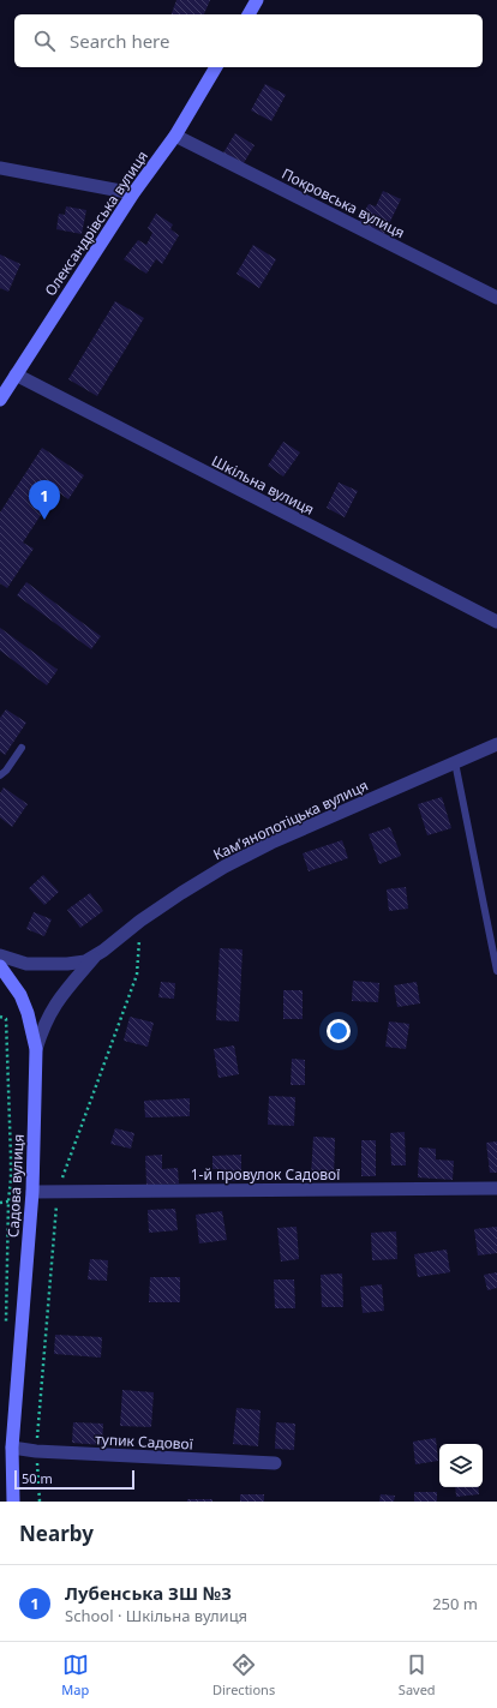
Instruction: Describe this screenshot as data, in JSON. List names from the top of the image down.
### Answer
{
  "streets": {
    "main road": ["Олександрівська вулиця", "Садова вулиця"],
    "street": [
      "Покровська вулиця",
      "Шкільна вулиця",
      "Камʼянопотіцька вулиця",
      "1-й провулок Садової",
      "тупик Садової"
    ]
  },
  "crossings": [
    ["Покровська вулиця", "Олександрівська вулиця"],
    ["Олександрівська вулиця", "Шкільна вулиця"],
    ["1-й провулок Садової", "Садова вулиця"],
    ["Садова вулиця", "тупик Садової"]
  ],
  "scale_bar": "50 m",
  "page": {
    "search": "Search here",
    "pins": "1",
    "scale": "50 m",
    "heading": "Nearby",
    "list": [
      {
        "mark": "1",
        "name": "Лубенська ЗШ №3",
        "note": "School · Шкільна вулиця",
        "value": "250 m"
      }
    ],
    "nav": ["Map", "Directions", "Saved"]
  }
}
